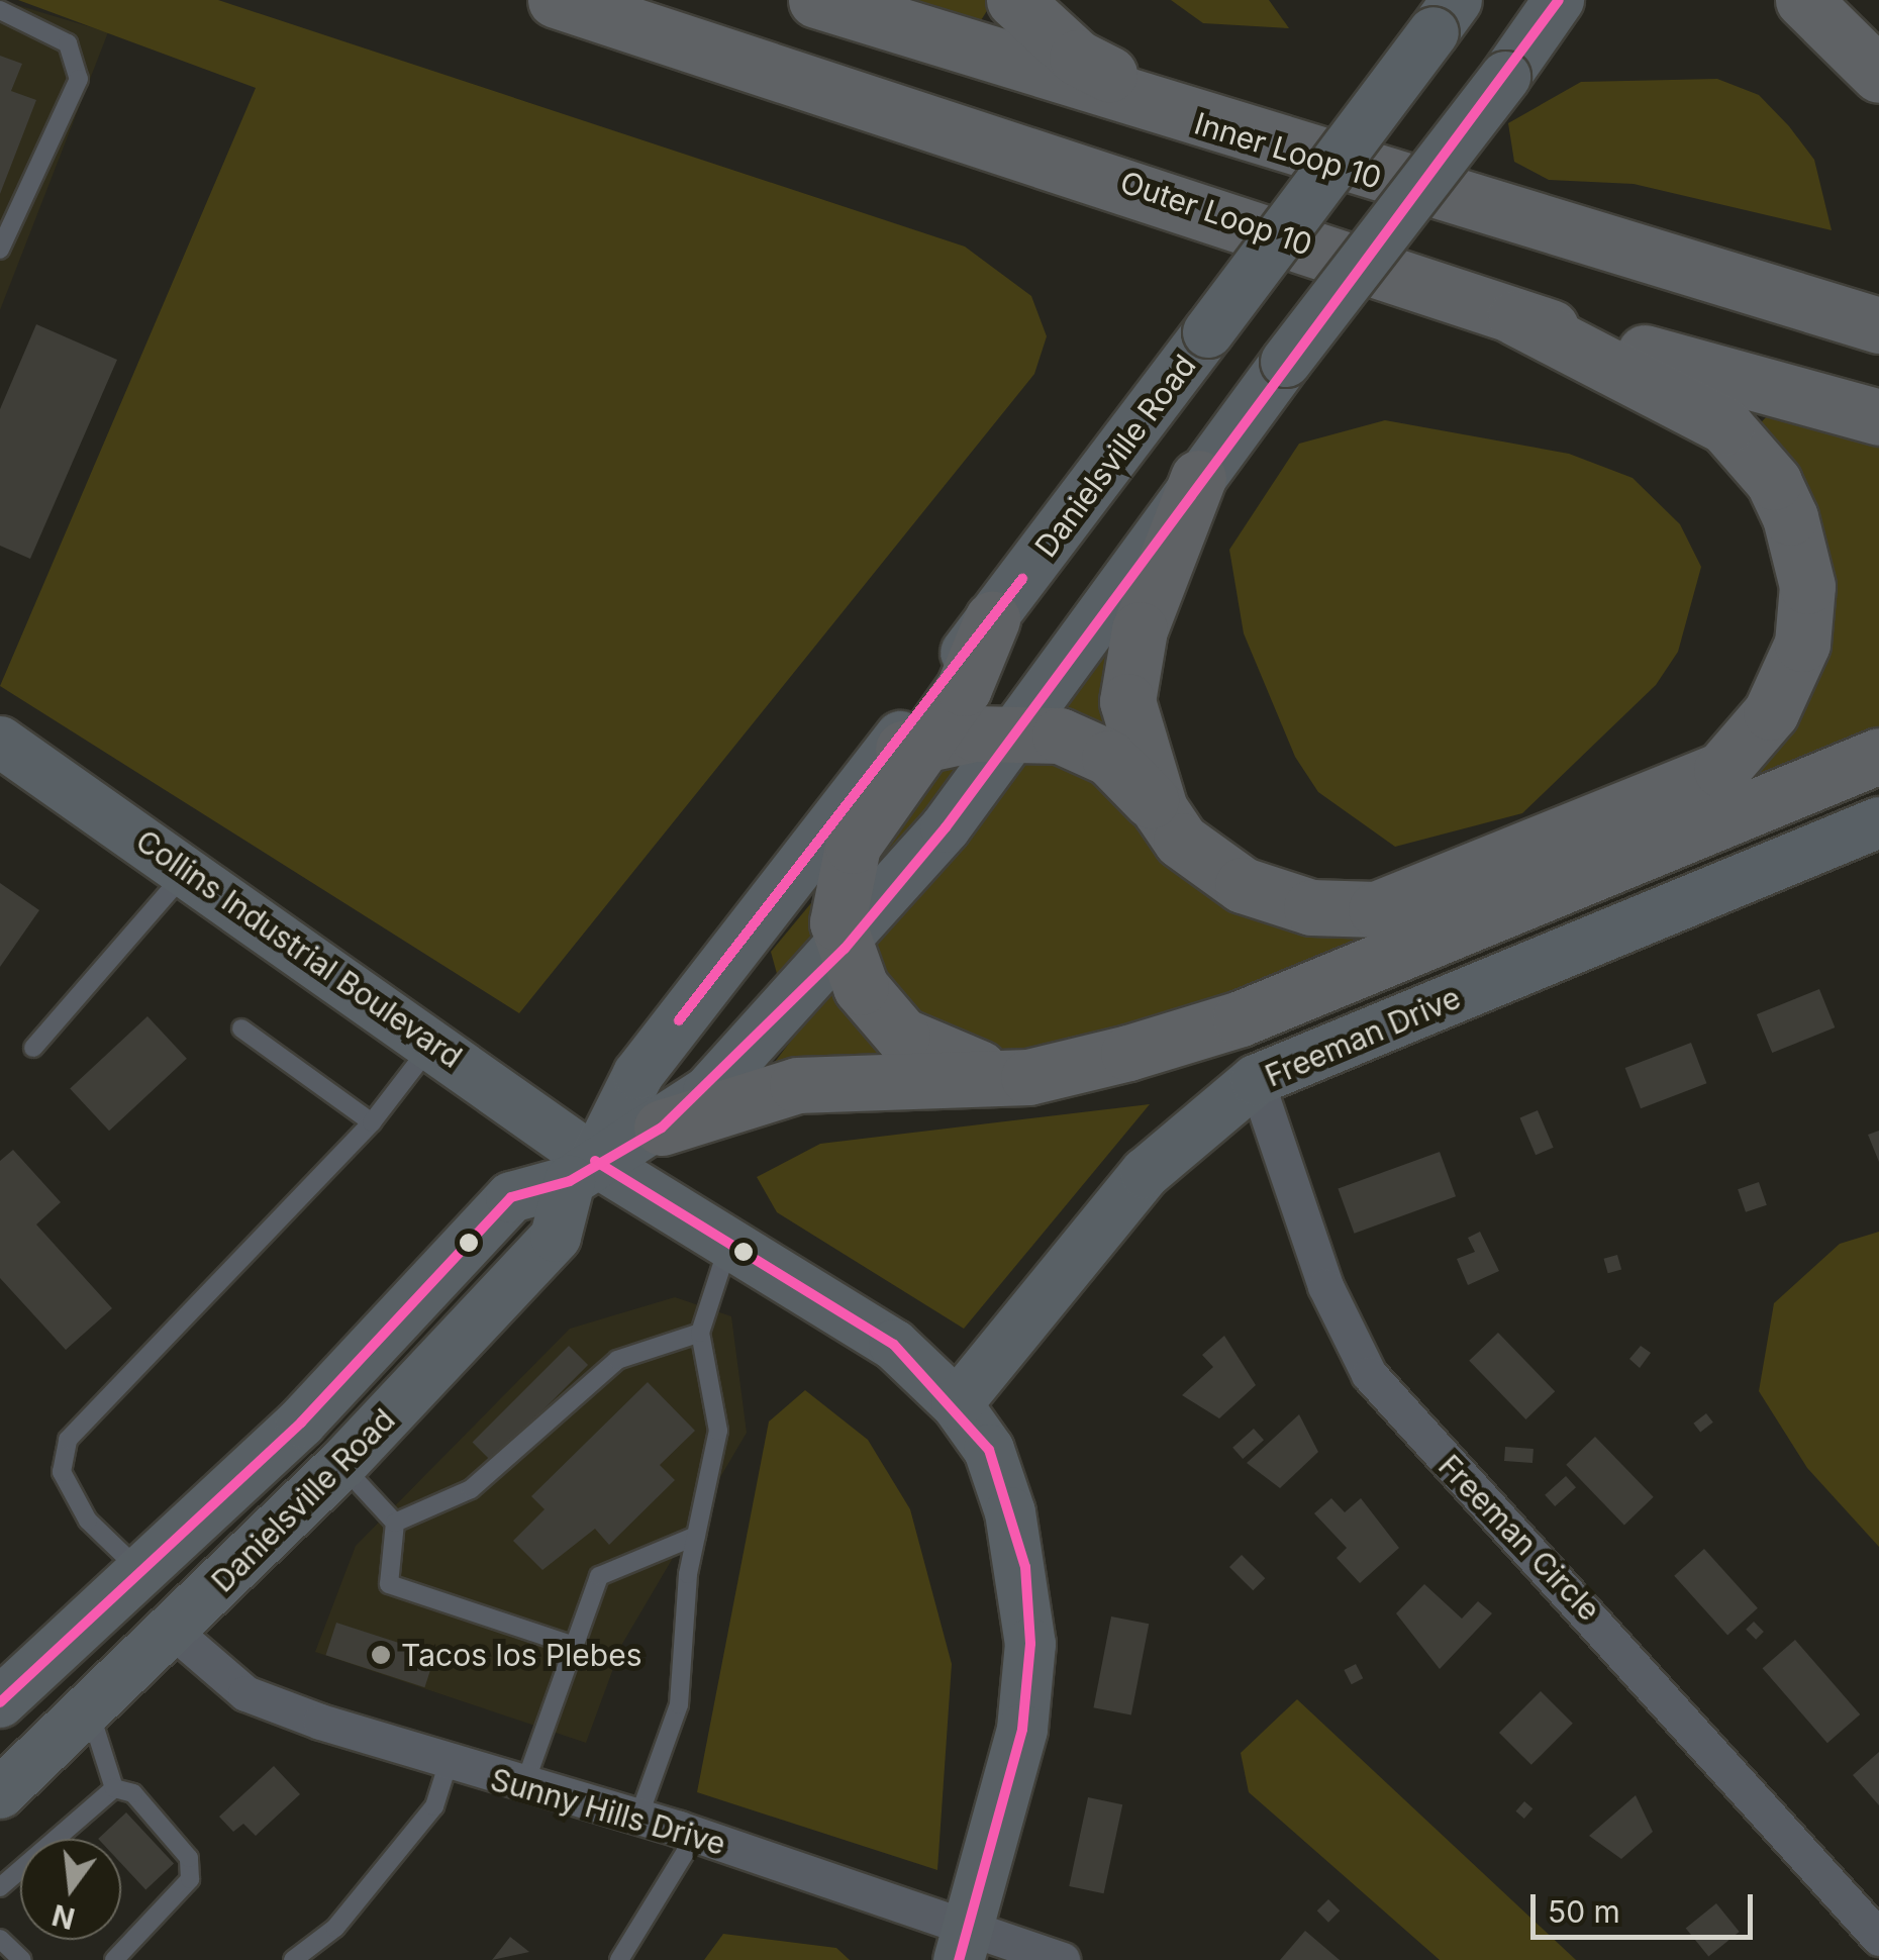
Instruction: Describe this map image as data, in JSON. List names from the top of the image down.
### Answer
{
  "streets": {
    "highway": ["Inner Loop 10", "Outer Loop 10"],
    "main road": ["Danielsville Road", "Collins Industrial Boulevard", "Freeman Drive"],
    "street": ["Freeman Circle", "Sunny Hills Drive"]
  },
  "crossings": [
    ["Danielsville Road", "Collins Industrial Boulevard"],
    ["Danielsville Road", "Sunny Hills Drive"],
    ["Freeman Drive", "Freeman Circle"]
  ],
  "places": ["Tacos los Plebes"],
  "scale_bar": "50 m",
  "north": "bottom"
}
